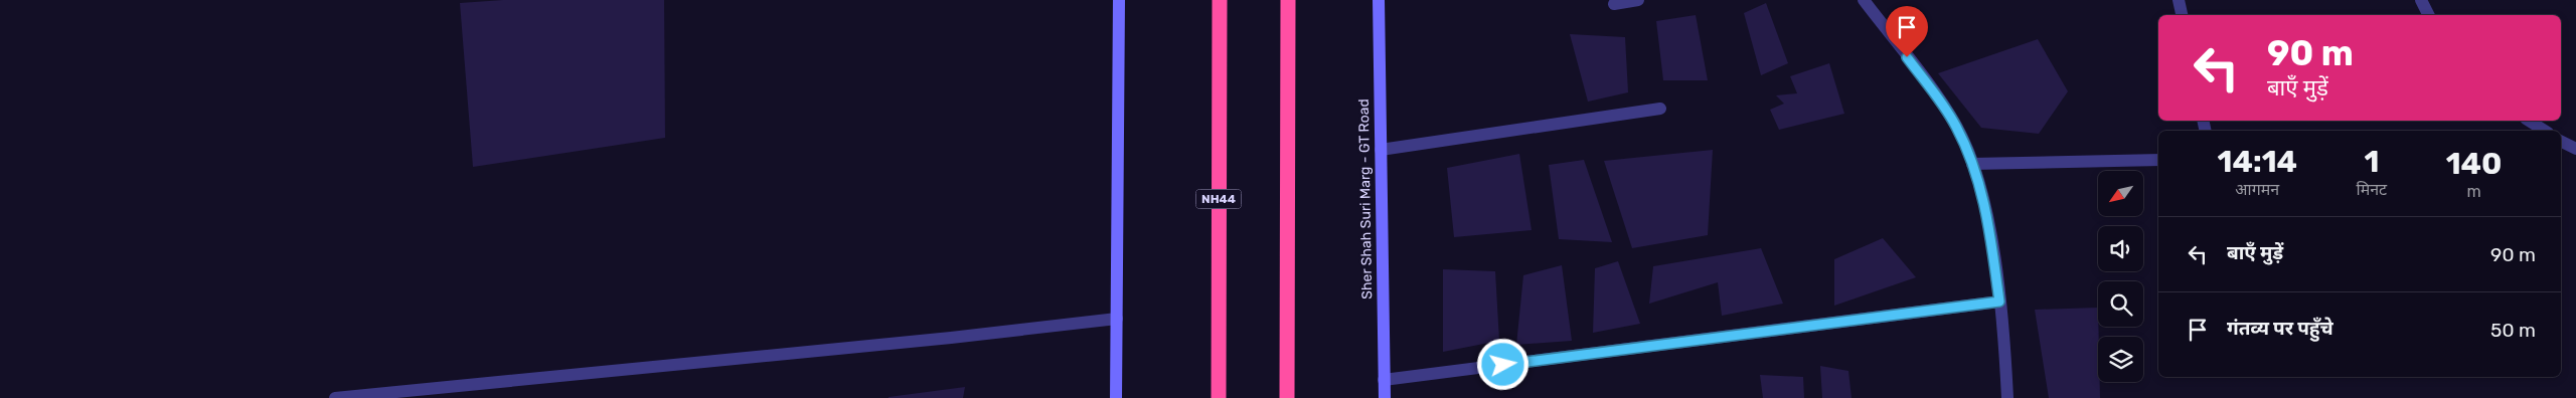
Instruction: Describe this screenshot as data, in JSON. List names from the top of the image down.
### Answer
{
  "streets": {
    "highway": ["NH44"],
    "street": ["Sher Shah Suri Marg - GT Road"]
  },
  "north": "bottom left",
  "page": {
    "turn": ["90 m", "बाएँ मुड़ें"],
    "eta": [
      "14:14",
      "आगमन",
      "1",
      "मिनट",
      "140",
      "m"
    ],
    "list": [
      {
        "name": "बाएँ मुड़ें",
        "value": "90 m"
      },
      {
        "name": "गंतव्य पर पहुँचे",
        "value": "50 m"
      }
    ]
  }
}
